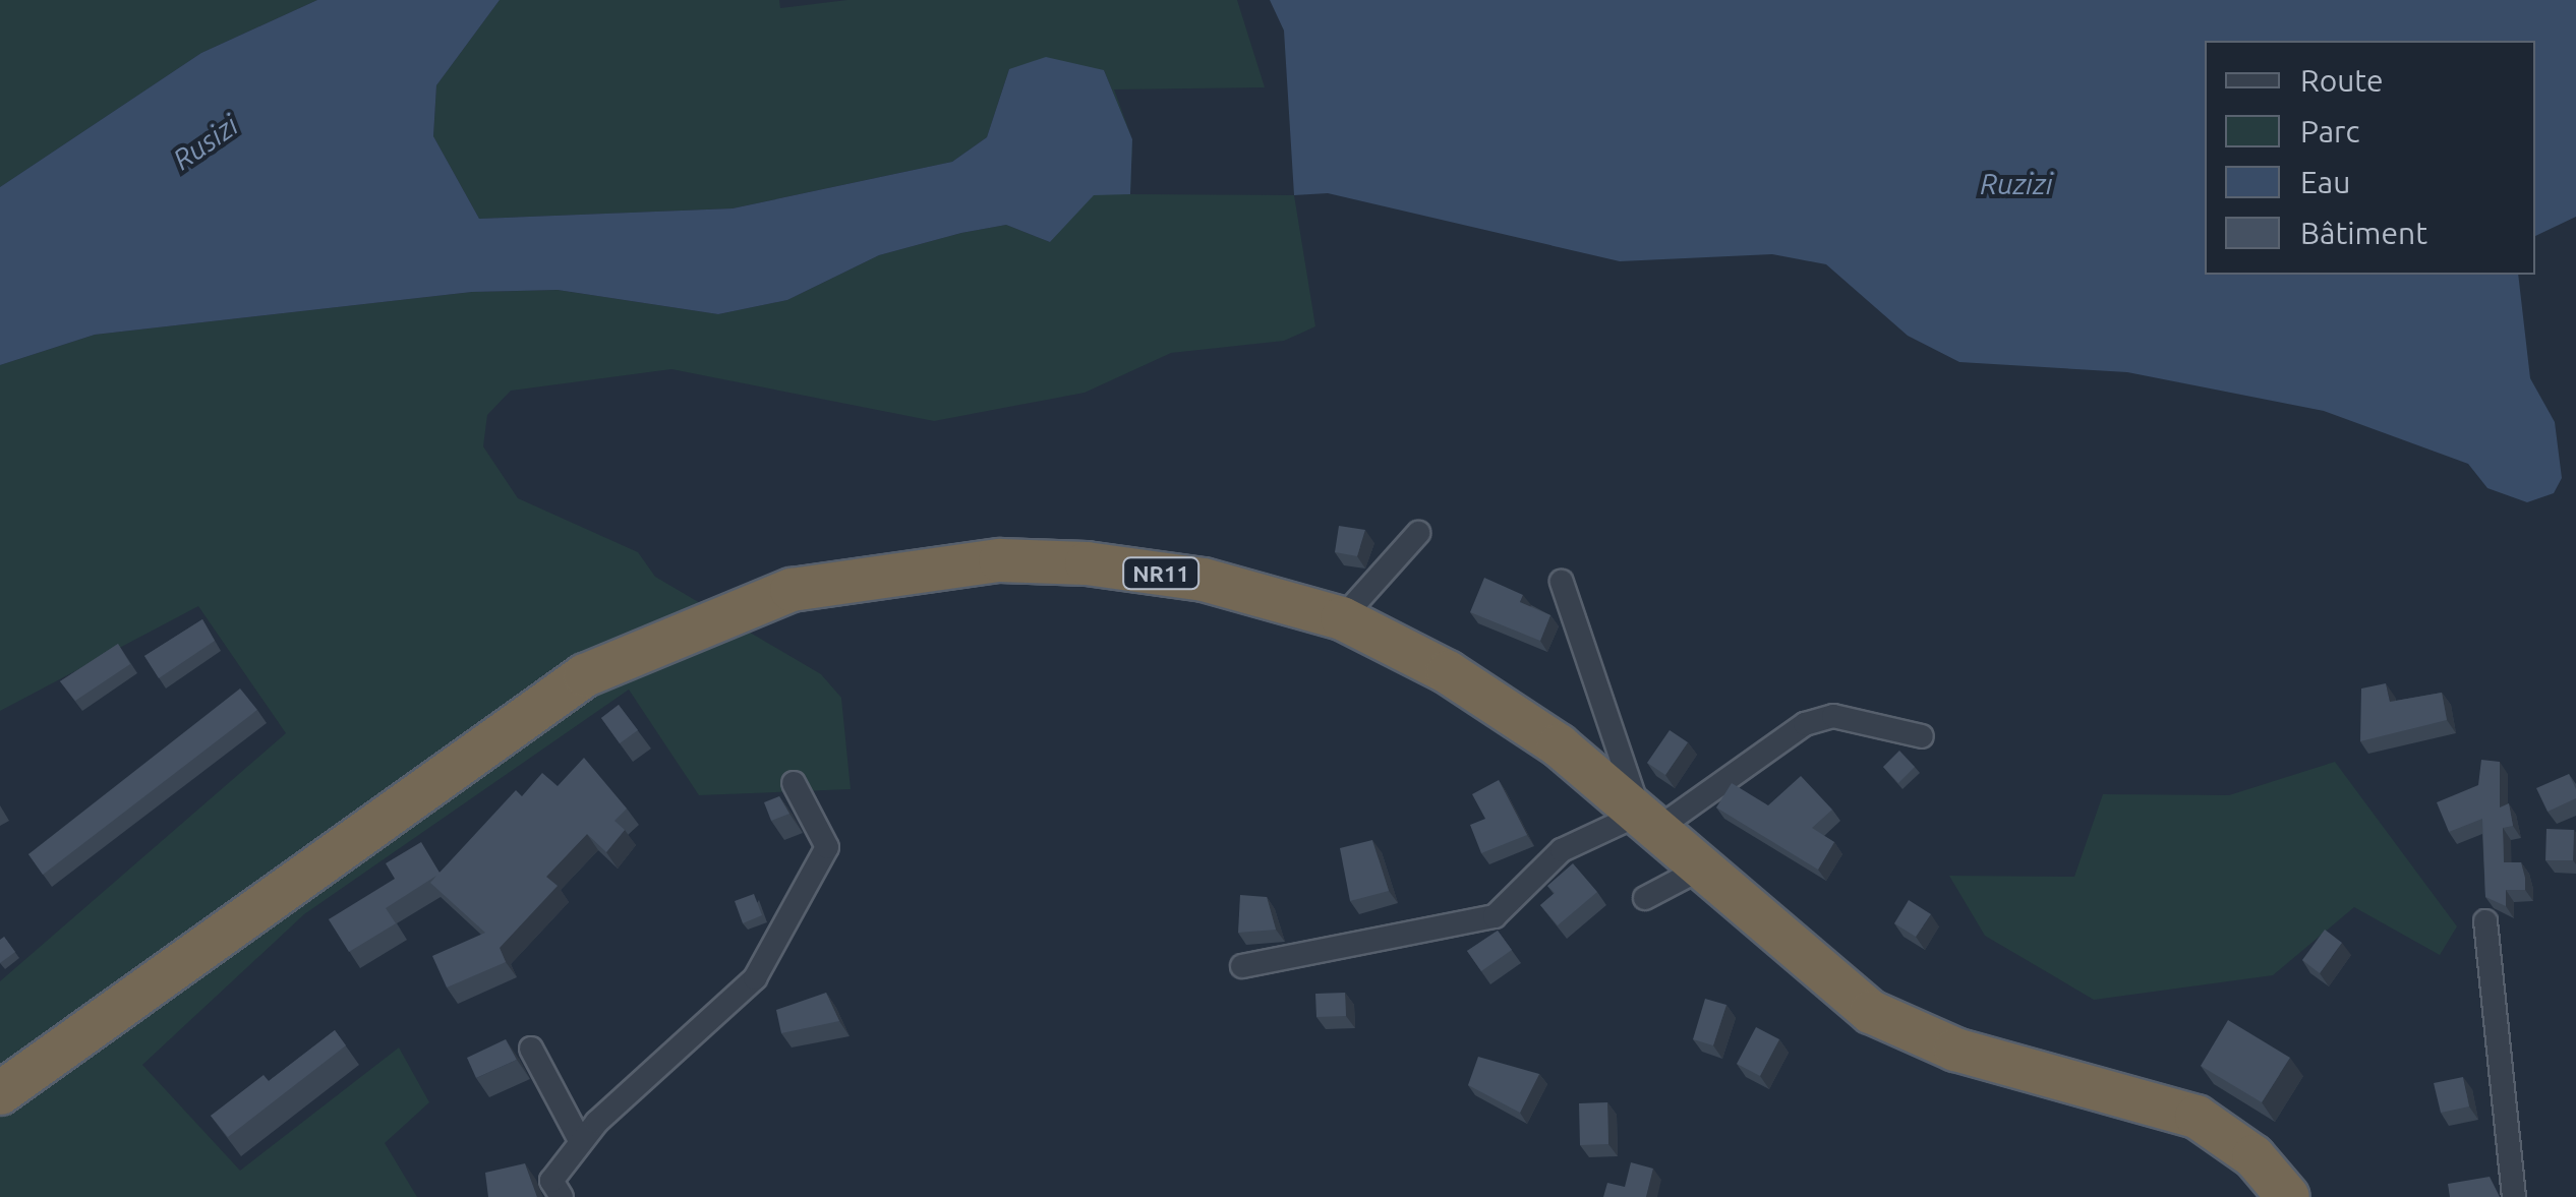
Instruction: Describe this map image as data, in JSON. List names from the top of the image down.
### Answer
{
  "streets": {
    "highway": ["NR11"]
  },
  "water": ["Rusizi", "Ruzizi"],
  "legend": [
    "Route",
    "Parc",
    "Eau",
    "Bâtiment"
  ]
}
